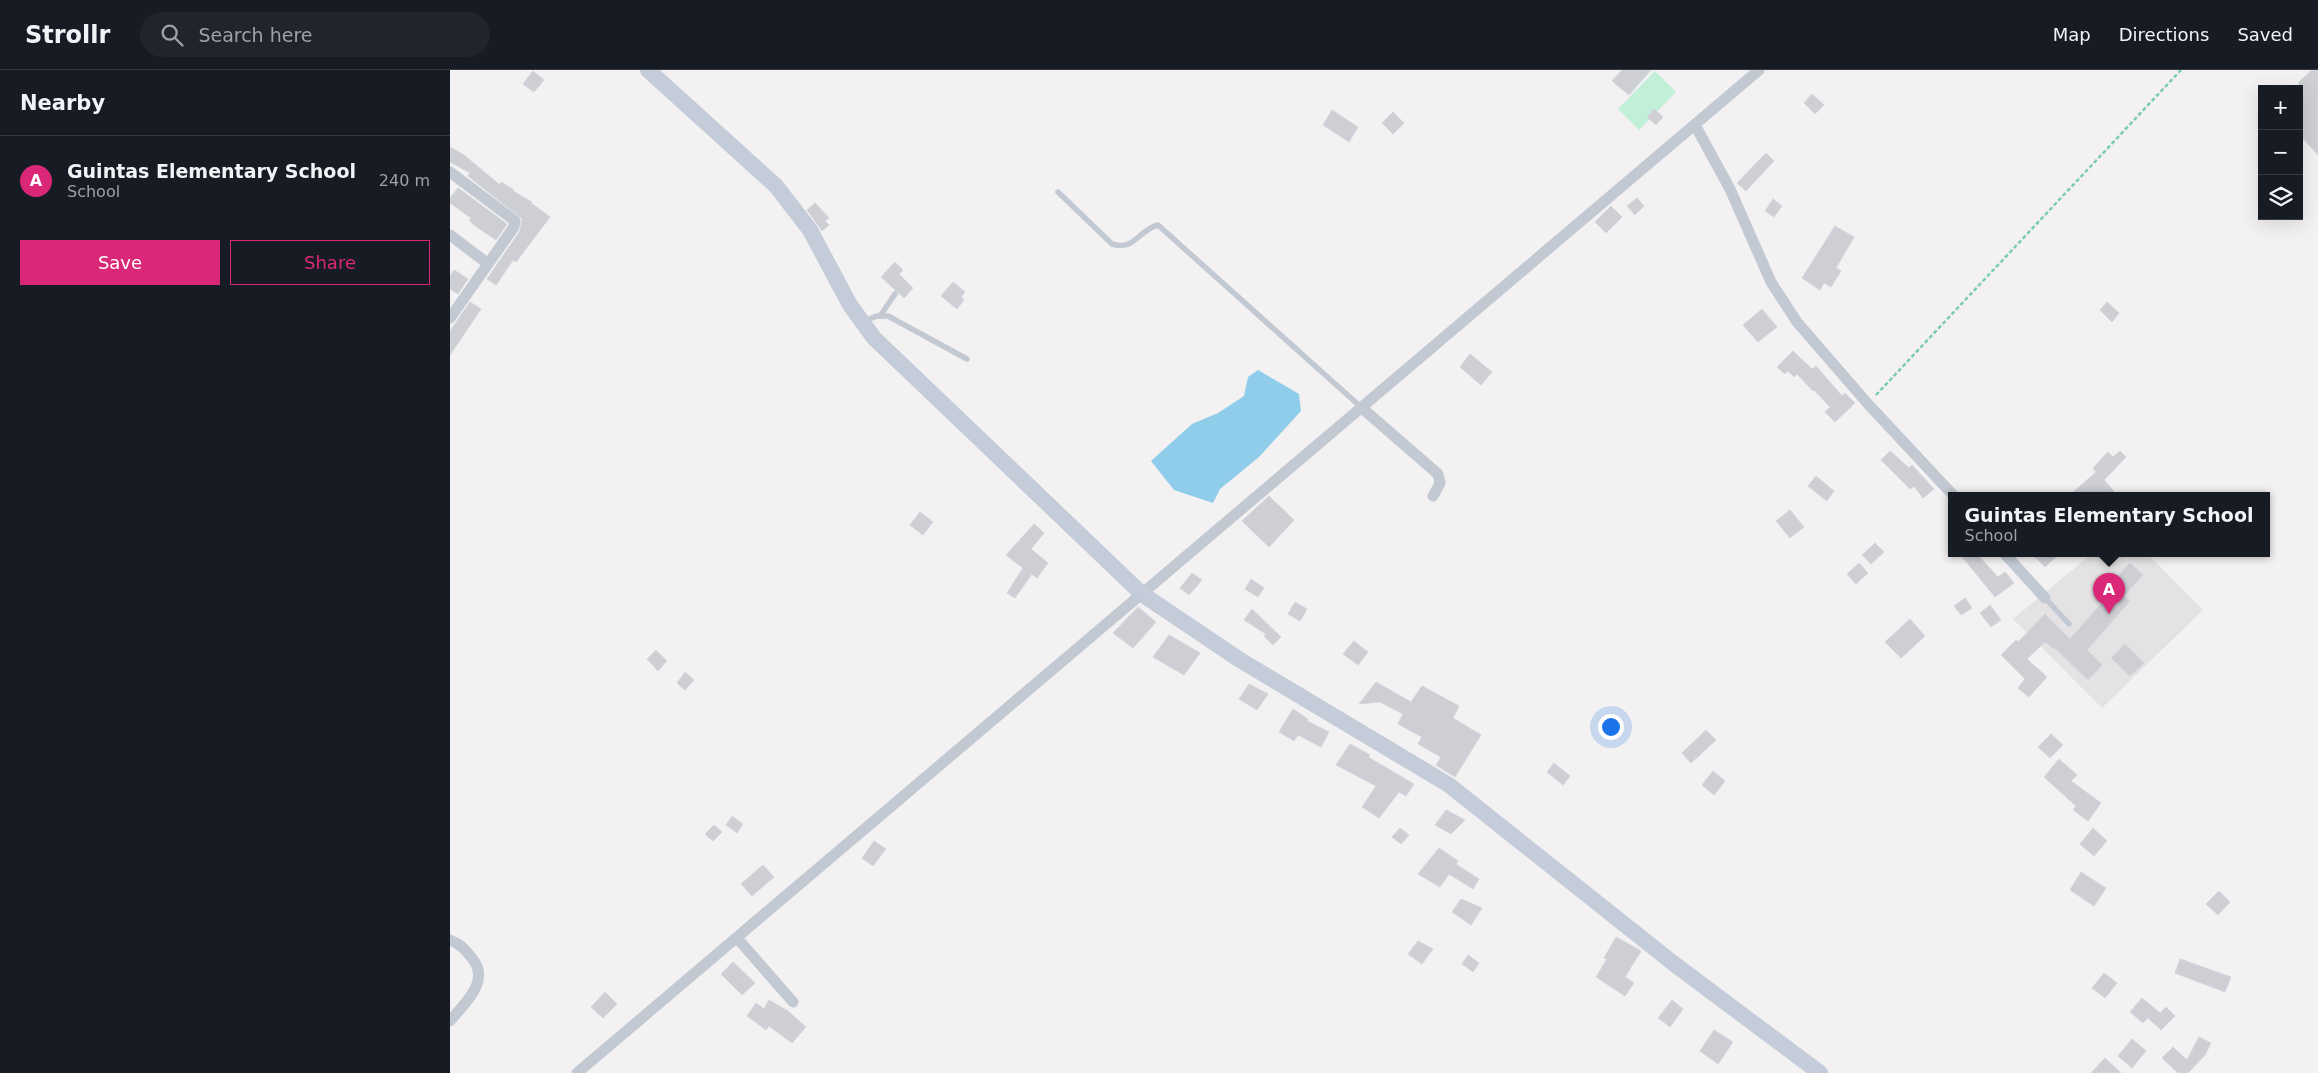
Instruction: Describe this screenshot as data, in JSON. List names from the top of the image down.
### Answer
{
  "page": {
    "header": "Strollr",
    "search": "Search here",
    "nav": ["Map", "Directions", "Saved"],
    "heading": "Nearby",
    "map_buttons": ["+", "−"],
    "list": [
      {
        "mark": "A",
        "name": "Guintas Elementary School",
        "note": "School",
        "value": "240 m"
      }
    ],
    "buttons": ["Save", "Share"],
    "popup": ["Guintas Elementary School", "School"],
    "pins": "A"
  }
}
